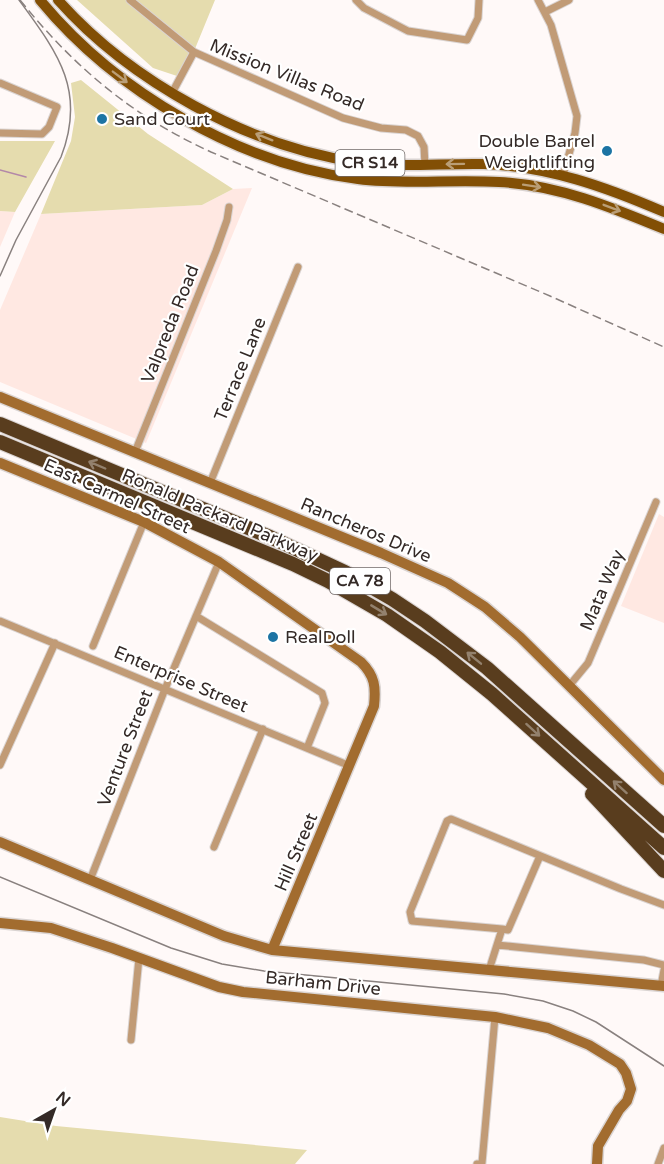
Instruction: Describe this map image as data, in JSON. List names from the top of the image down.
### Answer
{
  "streets": {
    "highway": ["Ronald Packard Parkway", "CA 78"],
    "main road": ["CR S14"],
    "street": [
      "Mission Villas Road",
      "Valpreda Road",
      "Terrace Lane",
      "East Carmel Street",
      "Rancheros Drive",
      "Mata Way",
      "Enterprise Street",
      "Venture Street",
      "Hill Street",
      "Barham Drive"
    ]
  },
  "crossings": [
    ["Mission Villas Road", "CR S14"],
    ["Valpreda Road", "Rancheros Drive"],
    ["Terrace Lane", "Rancheros Drive"],
    ["East Carmel Street", "Enterprise Street"],
    ["East Carmel Street", "Venture Street"],
    ["East Carmel Street", "Hill Street"],
    ["Rancheros Drive", "Mata Way"],
    ["Enterprise Street", "Venture Street"],
    ["Enterprise Street", "Hill Street"],
    ["Venture Street", "Barham Drive"],
    ["Hill Street", "Barham Drive"]
  ],
  "places": ["Sand Court", "Double Barrel Weightlifting", "RealDoll"],
  "north": "top right"
}
